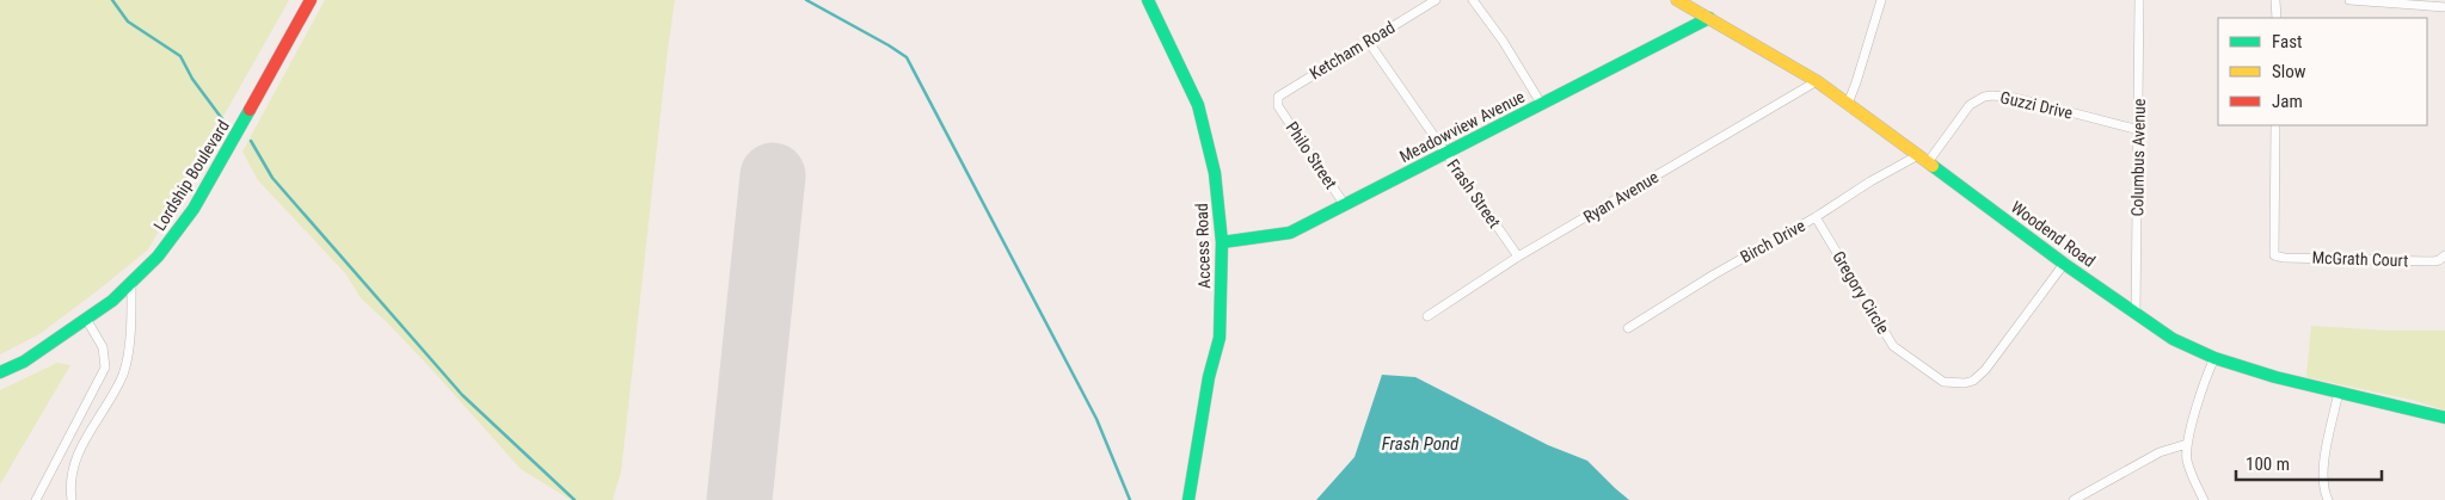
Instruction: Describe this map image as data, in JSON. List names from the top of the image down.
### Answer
{
  "streets": {
    "street": [
      "Ketcham Road",
      "Guzzi Drive",
      "Meadowview Avenue",
      "Philo Street",
      "Columbus Avenue",
      "Lordship Boulevard",
      "Frash Street",
      "Ryan Avenue",
      "Woodend Road",
      "Birch Drive",
      "Access Road",
      "McGrath Court",
      "Gregory Circle"
    ]
  },
  "crossings": [
    ["Ketcham Road", "Philo Street"],
    ["Ketcham Road", "Frash Street"],
    ["Guzzi Drive", "Columbus Avenue"],
    ["Guzzi Drive", "Woodend Road"],
    ["Guzzi Drive", "Birch Drive"],
    ["Meadowview Avenue", "Philo Street"],
    ["Meadowview Avenue", "Frash Street"],
    ["Meadowview Avenue", "Woodend Road"],
    ["Meadowview Avenue", "Access Road"],
    ["Columbus Avenue", "Woodend Road"],
    ["Frash Street", "Ryan Avenue"],
    ["Ryan Avenue", "Woodend Road"],
    ["Woodend Road", "Birch Drive"],
    ["Woodend Road", "Gregory Circle"],
    ["Birch Drive", "Gregory Circle"]
  ],
  "water": ["Frash Pond"],
  "legend": ["Fast", "Slow", "Jam"],
  "scale_bar": "100 m"
}
